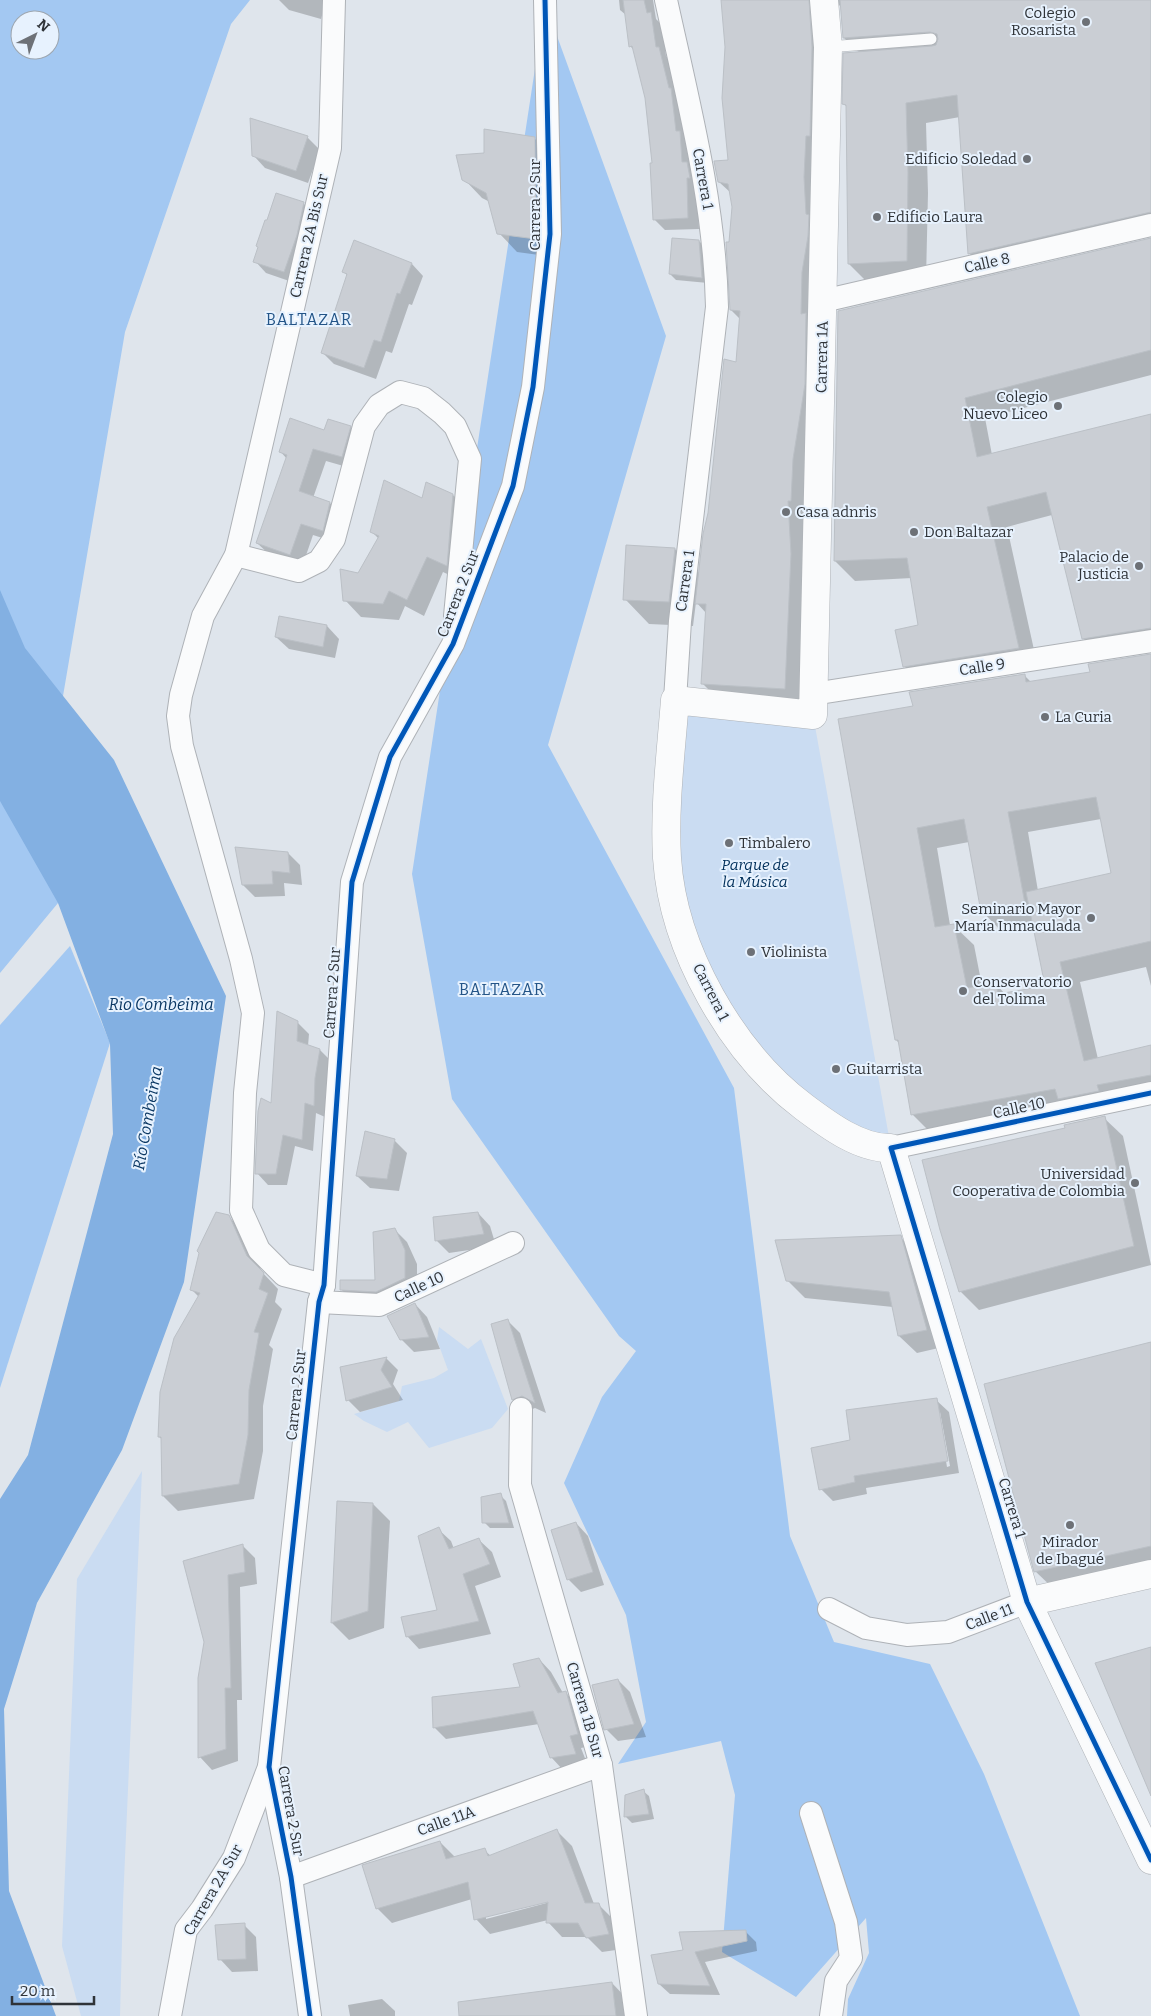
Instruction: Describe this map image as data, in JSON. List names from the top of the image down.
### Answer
{
  "streets": {
    "street": [
      "Carrera 1",
      "Carrera 2 Sur",
      "Carrera 2A Bis Sur",
      "Calle 8",
      "Carrera 1A",
      "Calle 9",
      "Calle 10",
      "Calle 11",
      "Carrera 1B Sur",
      "Calle 11A",
      "Carrera 2A Sur"
    ]
  },
  "crossings": [
    ["Carrera 1", "Calle 9"],
    ["Carrera 1", "Calle 10"],
    ["Carrera 1", "Calle 11"],
    ["Carrera 2 Sur", "Carrera 2A Bis Sur"],
    ["Carrera 2 Sur", "Calle 10"],
    ["Carrera 2 Sur", "Calle 11A"],
    ["Carrera 2 Sur", "Carrera 2A Sur"],
    ["Carrera 2A Bis Sur", "Calle 10"],
    ["Calle 8", "Carrera 1A"],
    ["Carrera 1A", "Calle 9"],
    ["Carrera 1B Sur", "Calle 11A"]
  ],
  "districts": ["BALTAZAR", "BALTAZAR"],
  "water": ["Rio Combeima", "Río Combeima"],
  "parks": ["Parque de la Música"],
  "places": [
    "Colegio Rosarista",
    "Edificio Soledad",
    "Edificio Laura",
    "Colegio Nuevo Liceo",
    "Casa adnris",
    "Don Baltazar",
    "Palacio de Justicia",
    "La Curia",
    "Timbalero",
    "Seminario Mayor María Inmaculada",
    "Violinista",
    "Conservatorio del Tolima",
    "Guitarrista",
    "Universidad Cooperativa de Colombia",
    "Mirador de Ibagué"
  ],
  "scale_bar": "20 m",
  "north": "top right"
}
